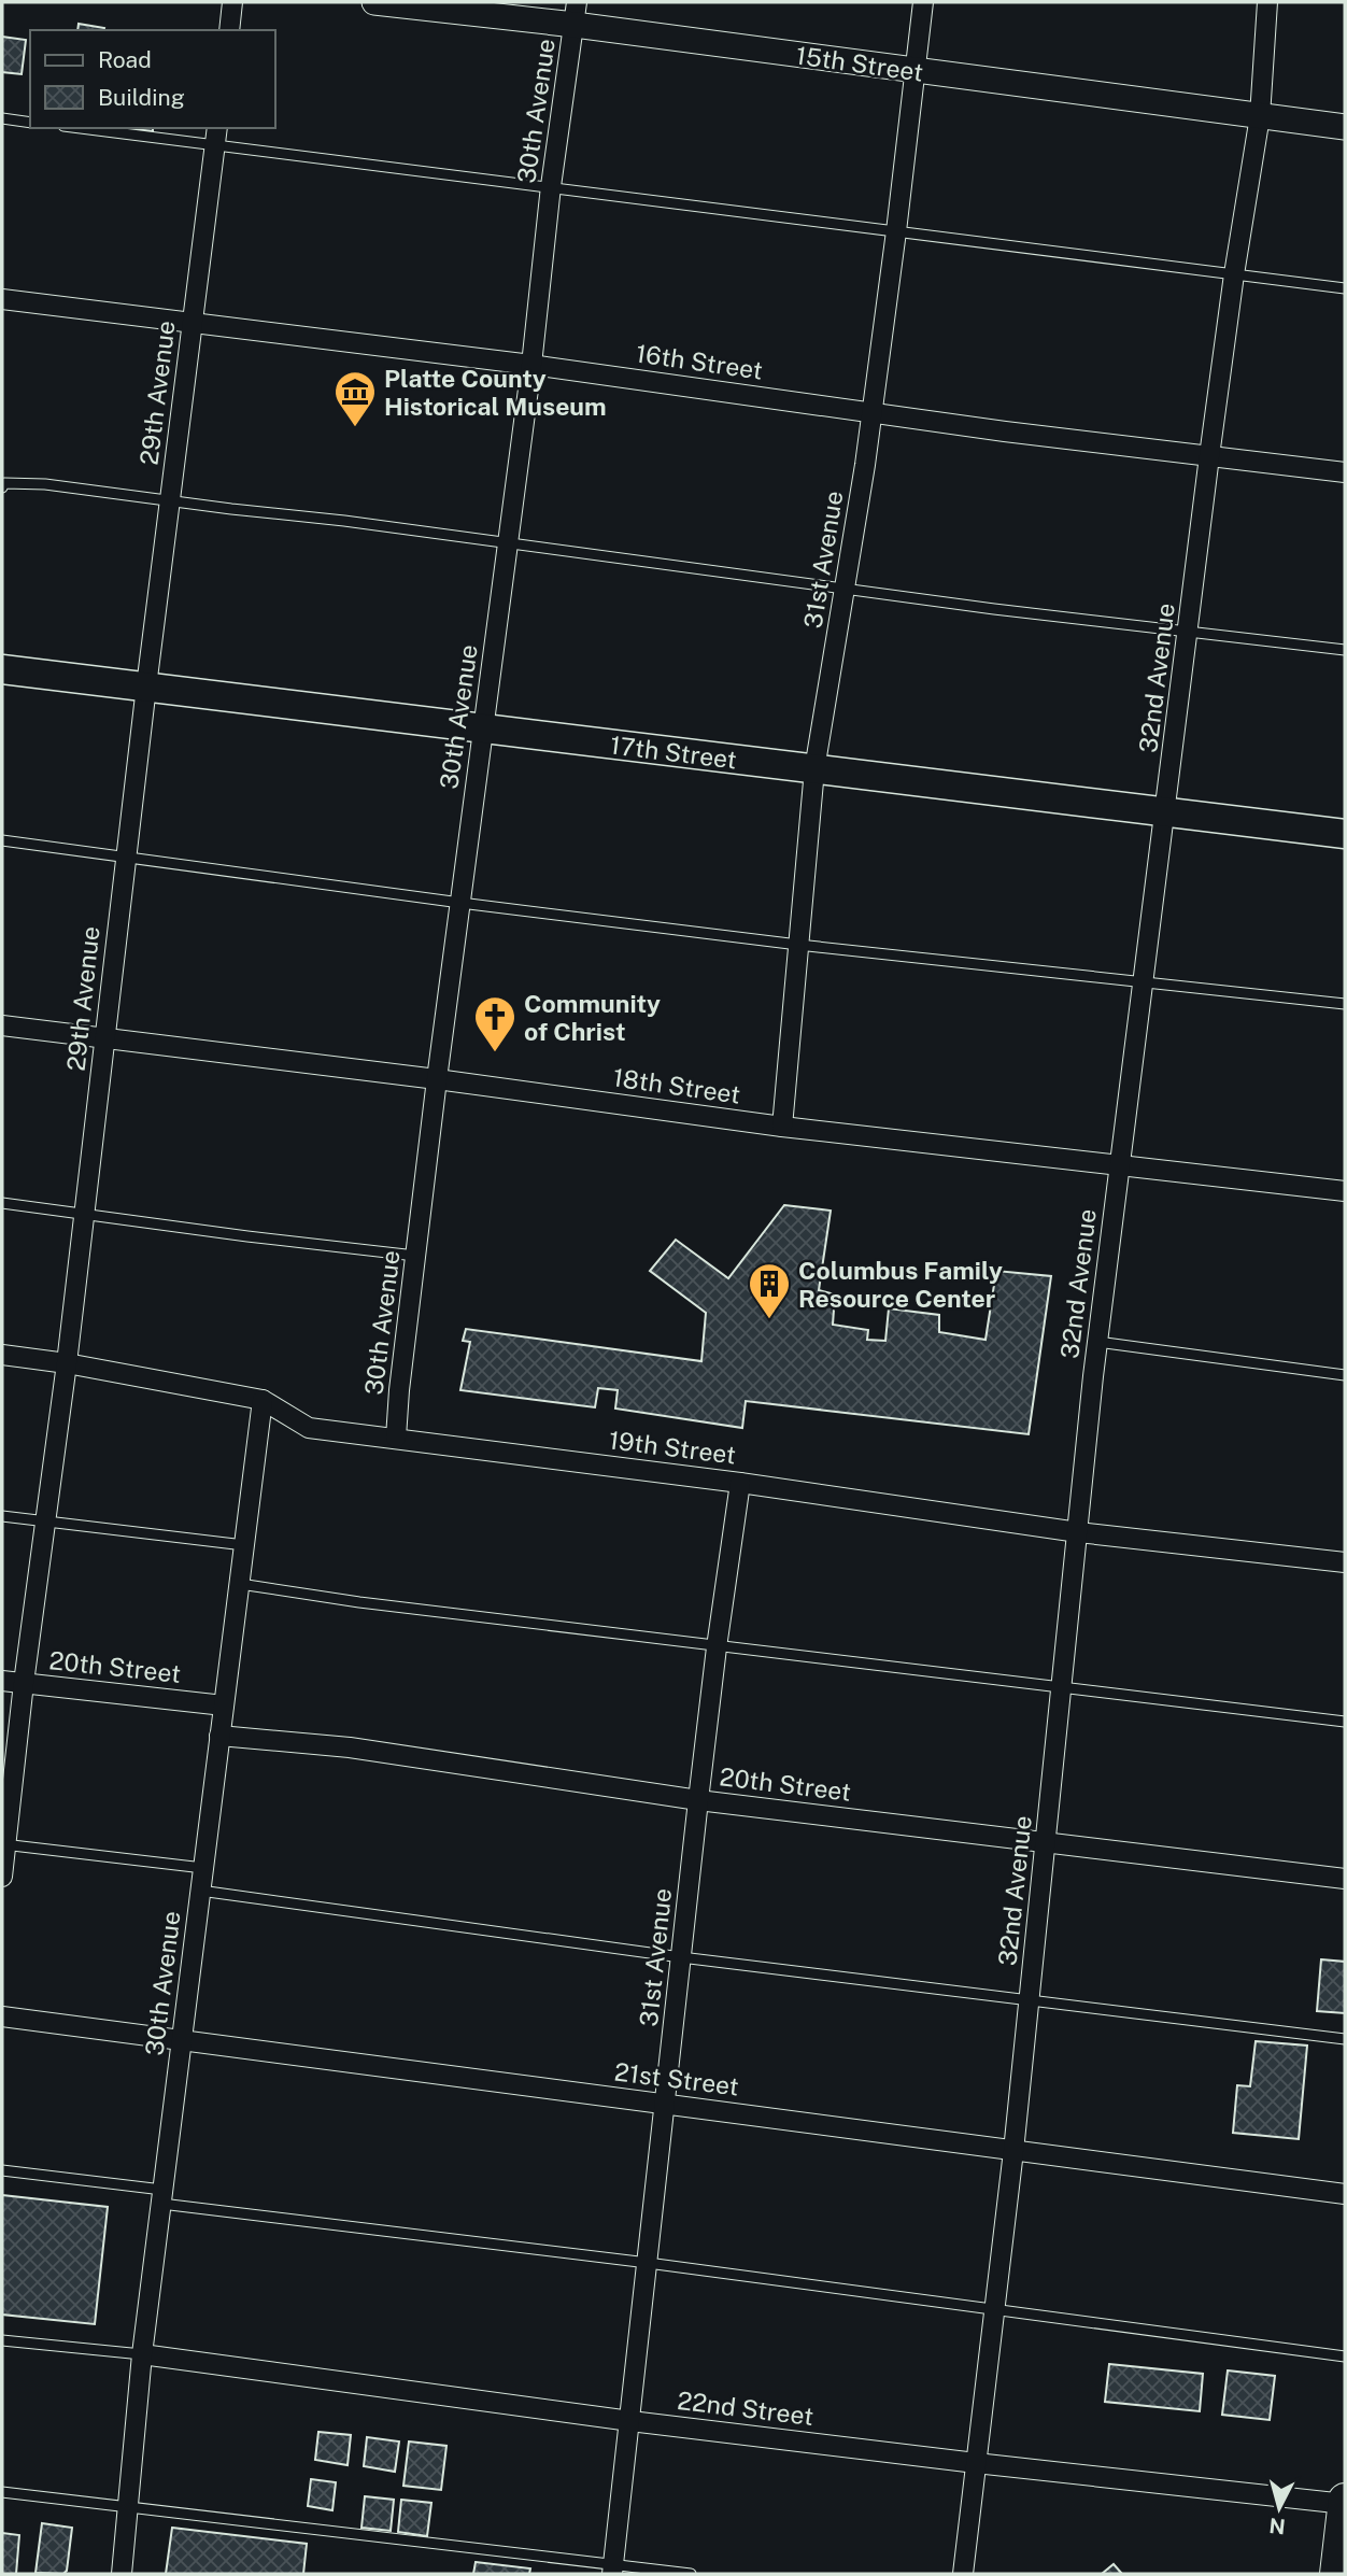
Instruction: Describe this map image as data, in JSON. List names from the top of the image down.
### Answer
{
  "streets": {
    "main road": ["17th Street"],
    "street": [
      "15th Street",
      "30th Avenue",
      "16th Street",
      "29th Avenue",
      "31st Avenue",
      "32nd Avenue",
      "18th Street",
      "19th Street",
      "20th Street",
      "21st Street",
      "22nd Street"
    ]
  },
  "crossings": [
    ["15th Street", "30th Avenue"],
    ["15th Street", "31st Avenue"],
    ["15th Street", "32nd Avenue"],
    ["30th Avenue", "16th Street"],
    ["30th Avenue", "17th Street"],
    ["30th Avenue", "18th Street"],
    ["30th Avenue", "19th Street"],
    ["30th Avenue", "20th Street"],
    ["30th Avenue", "21st Street"],
    ["30th Avenue", "22nd Street"],
    ["16th Street", "29th Avenue"],
    ["16th Street", "31st Avenue"],
    ["16th Street", "32nd Avenue"],
    ["29th Avenue", "17th Street"],
    ["29th Avenue", "18th Street"],
    ["29th Avenue", "19th Street"],
    ["29th Avenue", "20th Street"],
    ["31st Avenue", "17th Street"],
    ["31st Avenue", "18th Street"],
    ["31st Avenue", "19th Street"],
    ["31st Avenue", "20th Street"],
    ["31st Avenue", "21st Street"],
    ["31st Avenue", "22nd Street"],
    ["32nd Avenue", "17th Street"],
    ["32nd Avenue", "18th Street"],
    ["32nd Avenue", "19th Street"],
    ["32nd Avenue", "20th Street"],
    ["32nd Avenue", "21st Street"],
    ["32nd Avenue", "22nd Street"]
  ],
  "places": {
    "museum": ["Platte County Historical Museum"],
    "church": ["Community of Christ"],
    "building": ["Columbus Family Resource Center"]
  },
  "legend": ["Road", "Building"],
  "north": "bottom"
}
